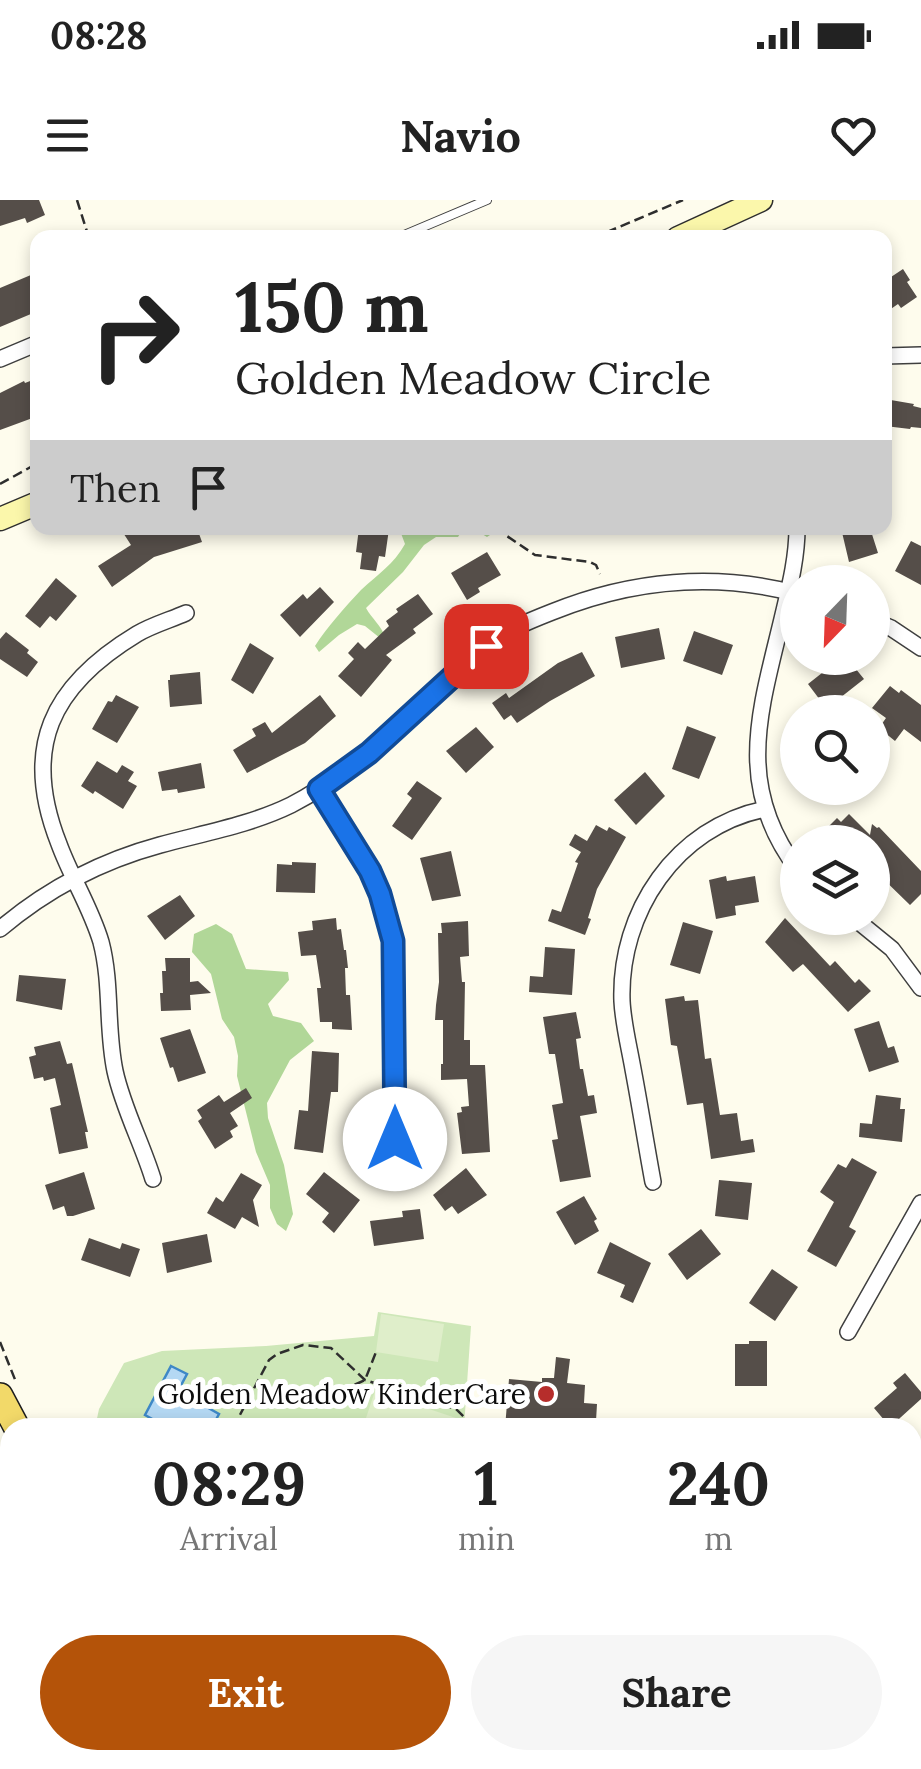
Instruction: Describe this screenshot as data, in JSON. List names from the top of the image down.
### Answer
{
  "places": ["Golden Meadow KinderCare"],
  "north": "bottom left",
  "page": {
    "status": "08:28",
    "header": "Navio",
    "turn": ["150 m", "Golden Meadow Circle"],
    "then": "Then",
    "eta": [
      "08:29",
      "Arrival",
      "1",
      "min",
      "240",
      "m"
    ],
    "buttons": ["Exit", "Share"]
  }
}
